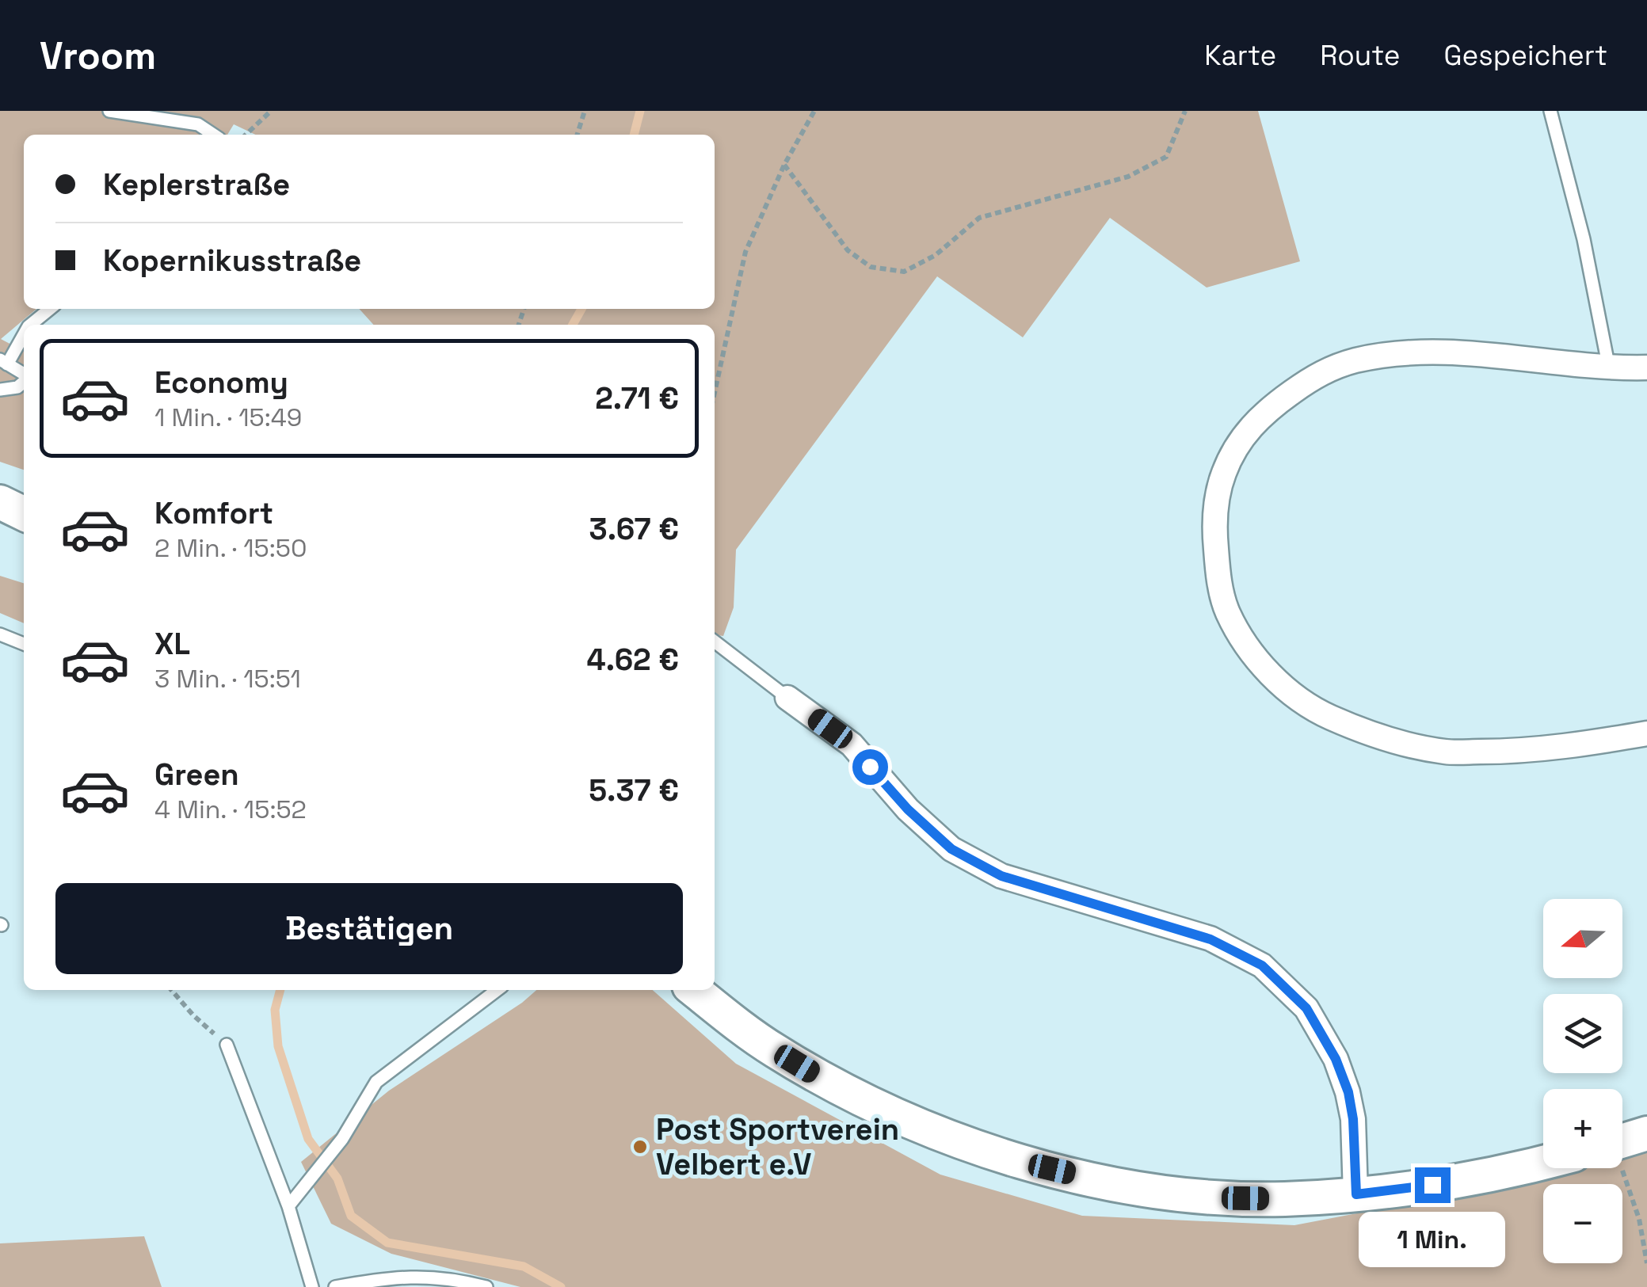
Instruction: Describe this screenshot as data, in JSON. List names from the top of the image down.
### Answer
{
  "places": ["Post Sportverein Velbert e.V"],
  "north": "left",
  "page": {
    "header": "Vroom",
    "nav": ["Karte", "Route", "Gespeichert"],
    "banner": ["Keplerstraße", "Kopernikusstraße"],
    "list": [
      {
        "name": "Economy",
        "note": "1 Min. · 15:49",
        "value": "2.71 €"
      },
      {
        "name": "Komfort",
        "note": "2 Min. · 15:50",
        "value": "3.67 €"
      },
      {
        "name": "XL",
        "note": "3 Min. · 15:51",
        "value": "4.62 €"
      },
      {
        "name": "Green",
        "note": "4 Min. · 15:52",
        "value": "5.37 €"
      }
    ],
    "buttons": "Bestätigen",
    "map_buttons": ["+", "−"],
    "bubble": "1 Min."
  }
}
